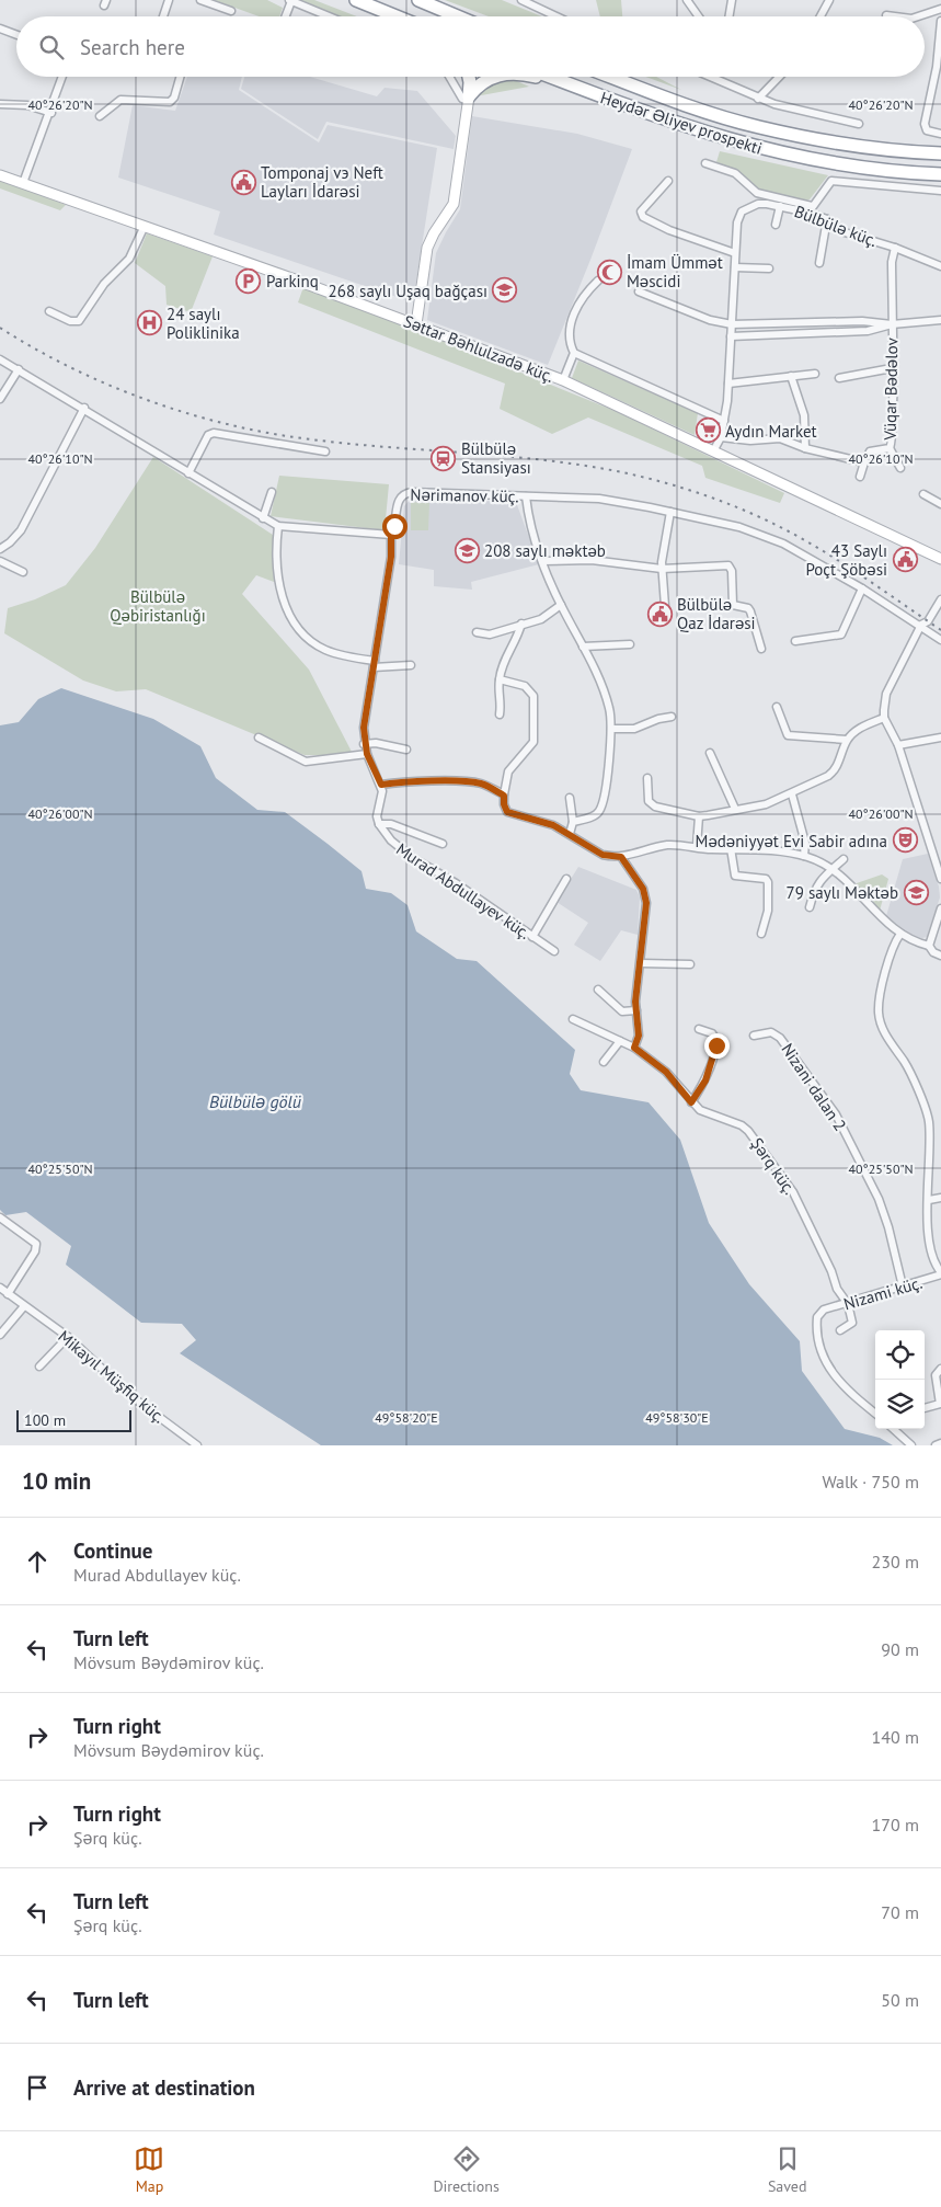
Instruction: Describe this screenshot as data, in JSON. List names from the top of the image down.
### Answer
{
  "streets": {
    "highway": ["Heydər Əliyev prospekti"],
    "main road": ["Səttar Bəhlulzadə küç."],
    "street": [
      "Bülbülə küç.",
      "Vüqar Bədəlov",
      "Nərimanov küç.",
      "Murad Abdullayev küç.",
      "Nizani dalan 2",
      "Şərq küç.",
      "Nizami küç.",
      "Mikayıl Müşfiq küç."
    ]
  },
  "crossings": [
    ["Bülbülə küç.", "Səttar Bəhlulzadə küç."],
    ["Bülbülə küç.", "Vüqar Bədəlov"],
    ["Nizani dalan 2", "Nizami küç."],
    ["Şərq küç.", "Nizami küç."]
  ],
  "water": ["Bülbülə gölü"],
  "parks": ["Bülbülə Qəbiristanlığı"],
  "places": {
    "public building": ["Tomponaj vэ Neft Layları İdarəsi", "43 Saylı Poçt Şöbəsi", "Bülbülə Qaz İdarəsi"],
    "mosque": ["İmam Ümmət Məscidi"],
    "parking": ["Parkinq"],
    "school or university": ["268 saylı Uşaq bağçası", "208 saylı məktəb", "79 saylı Məktəb"],
    "hospital": ["24 saylı Poliklinika"],
    "supermarket": ["Aydın Market"],
    "station": ["Bülbülə Stansiyası"],
    "theatre": ["Mədəniyyət Evi Sabir adına"]
  },
  "scale_bar": "100 m",
  "page": {
    "search": "Search here",
    "scale": "100 m",
    "heading": ["10 min", "Walk · 750 m"],
    "list": [
      ["Continue", "Murad Abdullayev küç.", "230 m"],
      ["Turn left", "Mövsum Bəydəmirov küç.", "90 m"],
      ["Turn right", "Mövsum Bəydəmirov küç.", "140 m"],
      ["Turn right", "Şərq küç.", "170 m"],
      ["Turn left", "Şərq küç.", "70 m"],
      ["Turn left", "50 m"],
      "Arrive at destination"
    ],
    "nav": ["Map", "Directions", "Saved"]
  },
  "coordinates": [
    "40°26'20\"N",
    "40°26'10\"N",
    "40°26'00\"N",
    "40°25'50\"N",
    "49°58'20\"E",
    "49°58'30\"E"
  ]
}
